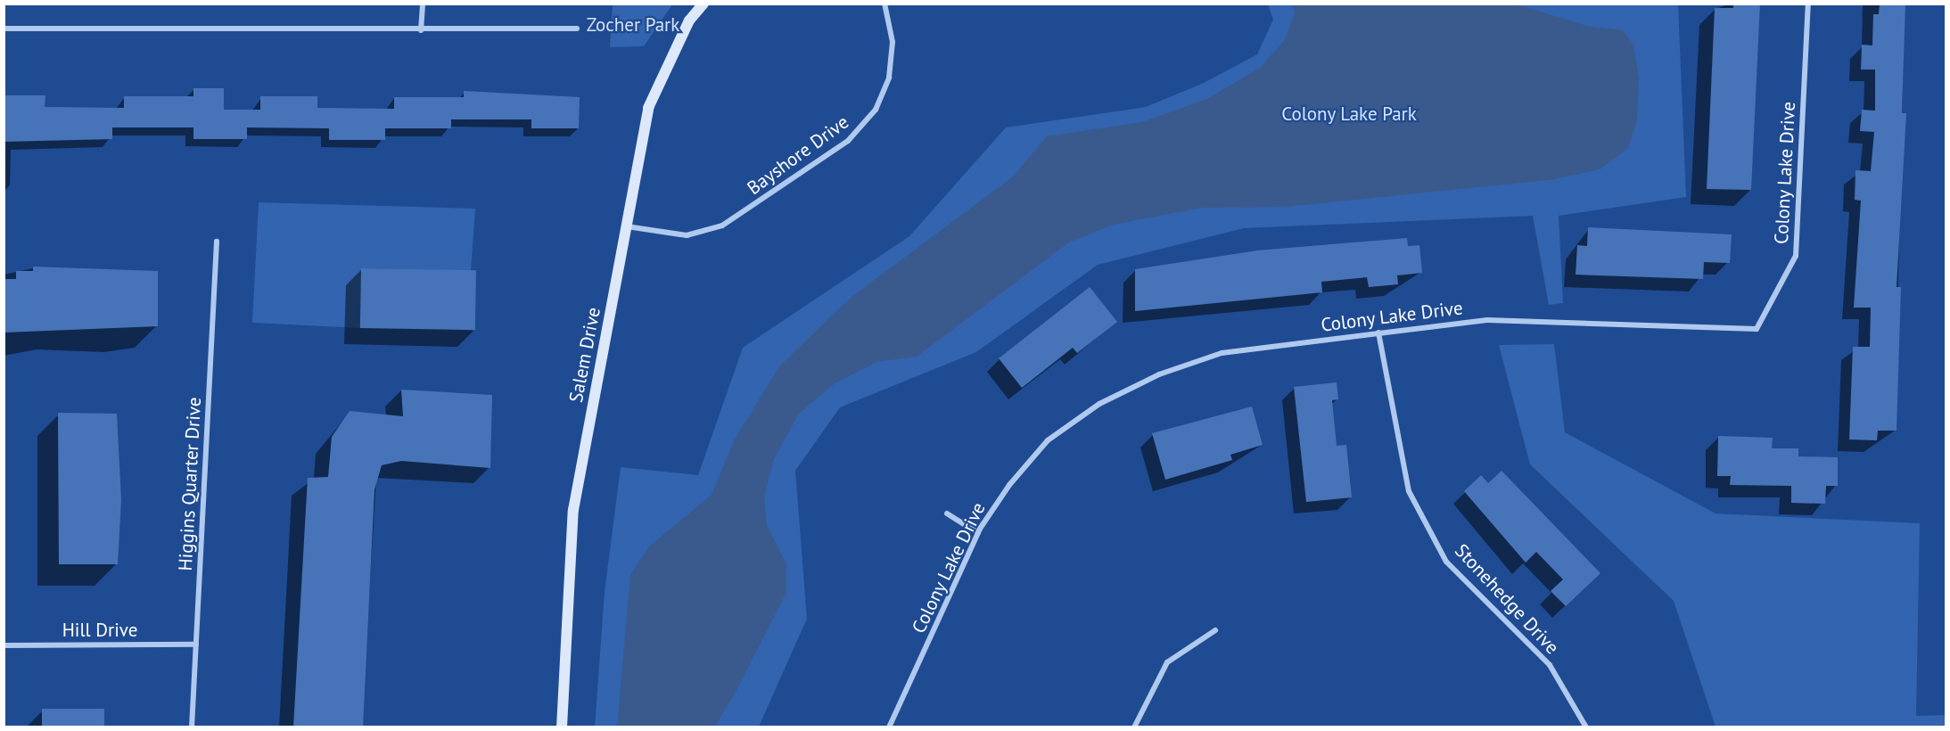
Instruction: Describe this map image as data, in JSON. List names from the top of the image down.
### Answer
{
  "streets": {
    "street": [
      "Bayshore Drive",
      "Colony Lake Drive",
      "Salem Drive",
      "Higgins Quarter Drive",
      "Stonehedge Drive",
      "Hill Drive"
    ]
  },
  "crossings": [
    ["Bayshore Drive", "Salem Drive"],
    ["Colony Lake Drive", "Stonehedge Drive"],
    ["Higgins Quarter Drive", "Hill Drive"]
  ],
  "parks": ["Zocher Park", "Colony Lake Park"]
}
